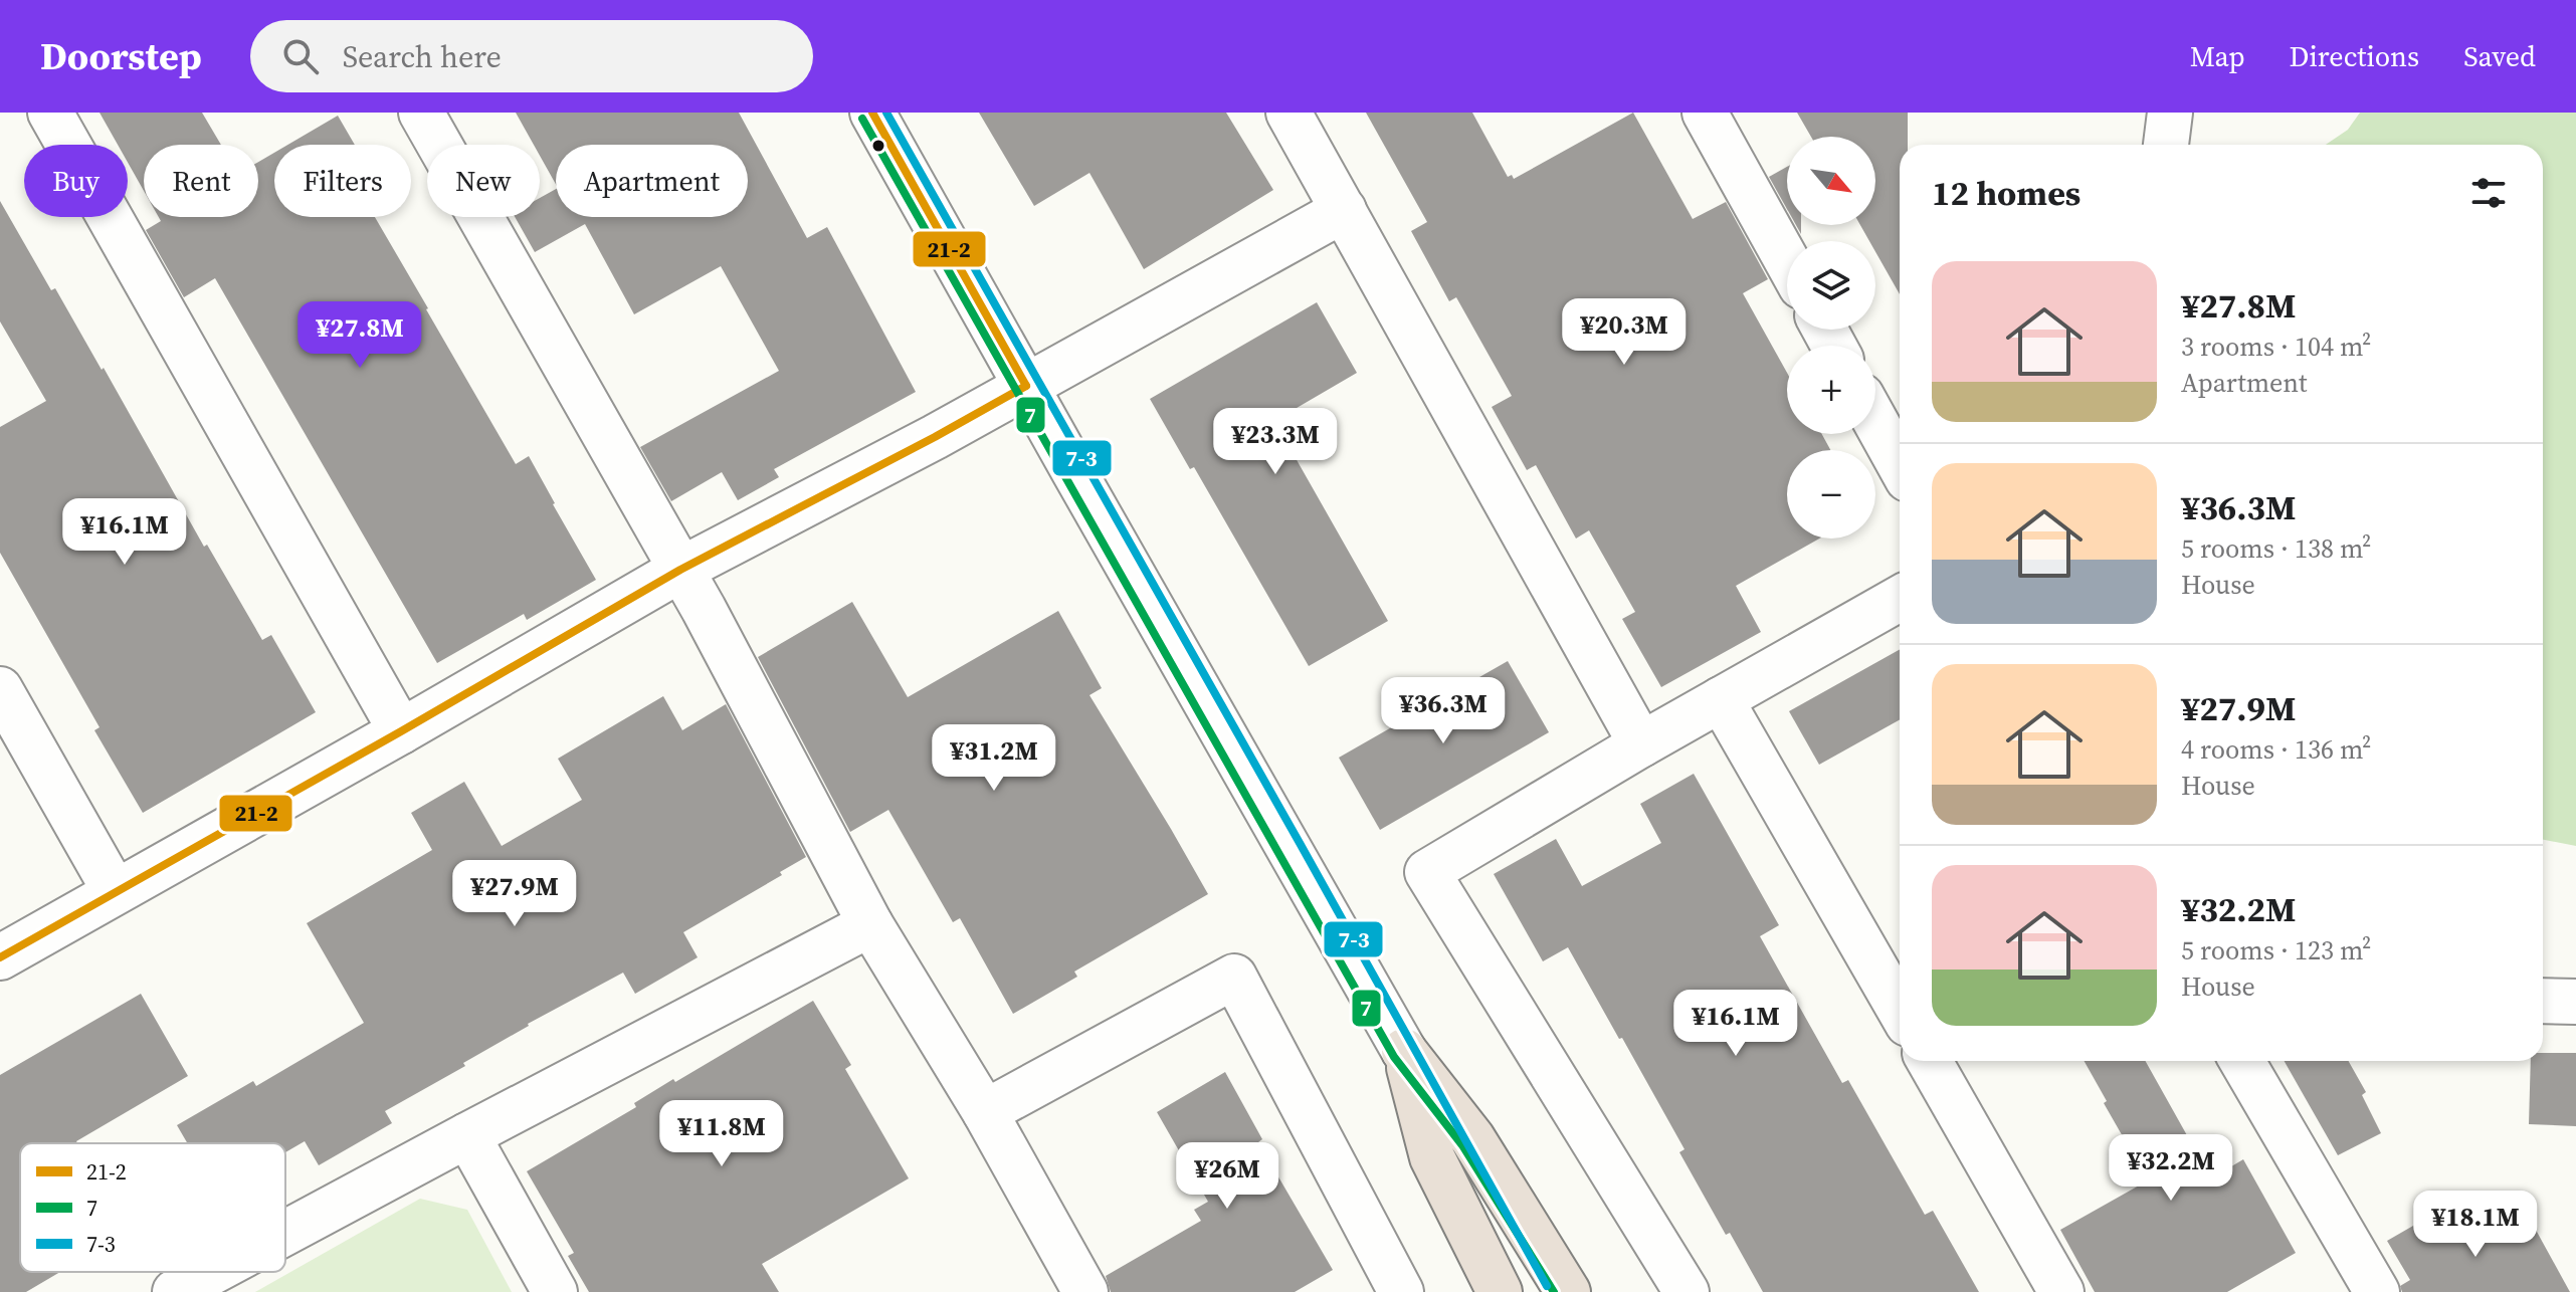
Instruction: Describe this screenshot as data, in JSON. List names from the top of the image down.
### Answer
{
  "lines": ["transit line 21-2", "transit line 7-3", "transit line 7"],
  "legend": ["21-2", "7", "7-3"],
  "north": "bottom right",
  "page": {
    "header": "Doorstep",
    "search": "Search here",
    "nav": ["Map", "Directions", "Saved"],
    "map_buttons": ["+", "−"],
    "chip": [
      "Buy",
      "Rent",
      "Filters",
      "New",
      "Apartment"
    ],
    "heading": "12 homes",
    "list": [
      {
        "name": "¥27.8M",
        "note": "3 rooms · 104 m² · Apartment"
      },
      {
        "name": "¥36.3M",
        "note": "5 rooms · 138 m² · House"
      },
      {
        "name": "¥27.9M",
        "note": "4 rooms · 136 m² · House"
      },
      {
        "name": "¥32.2M",
        "note": "5 rooms · 123 m² · House"
      }
    ],
    "price": [
      "¥20.3M",
      "¥27.8M",
      "¥23.3M",
      "¥16.1M",
      "¥36.3M",
      "¥31.2M",
      "¥27.9M",
      "¥16.1M",
      "¥11.8M",
      "¥32.2M",
      "¥26M",
      "¥18.1M"
    ]
  }
}
